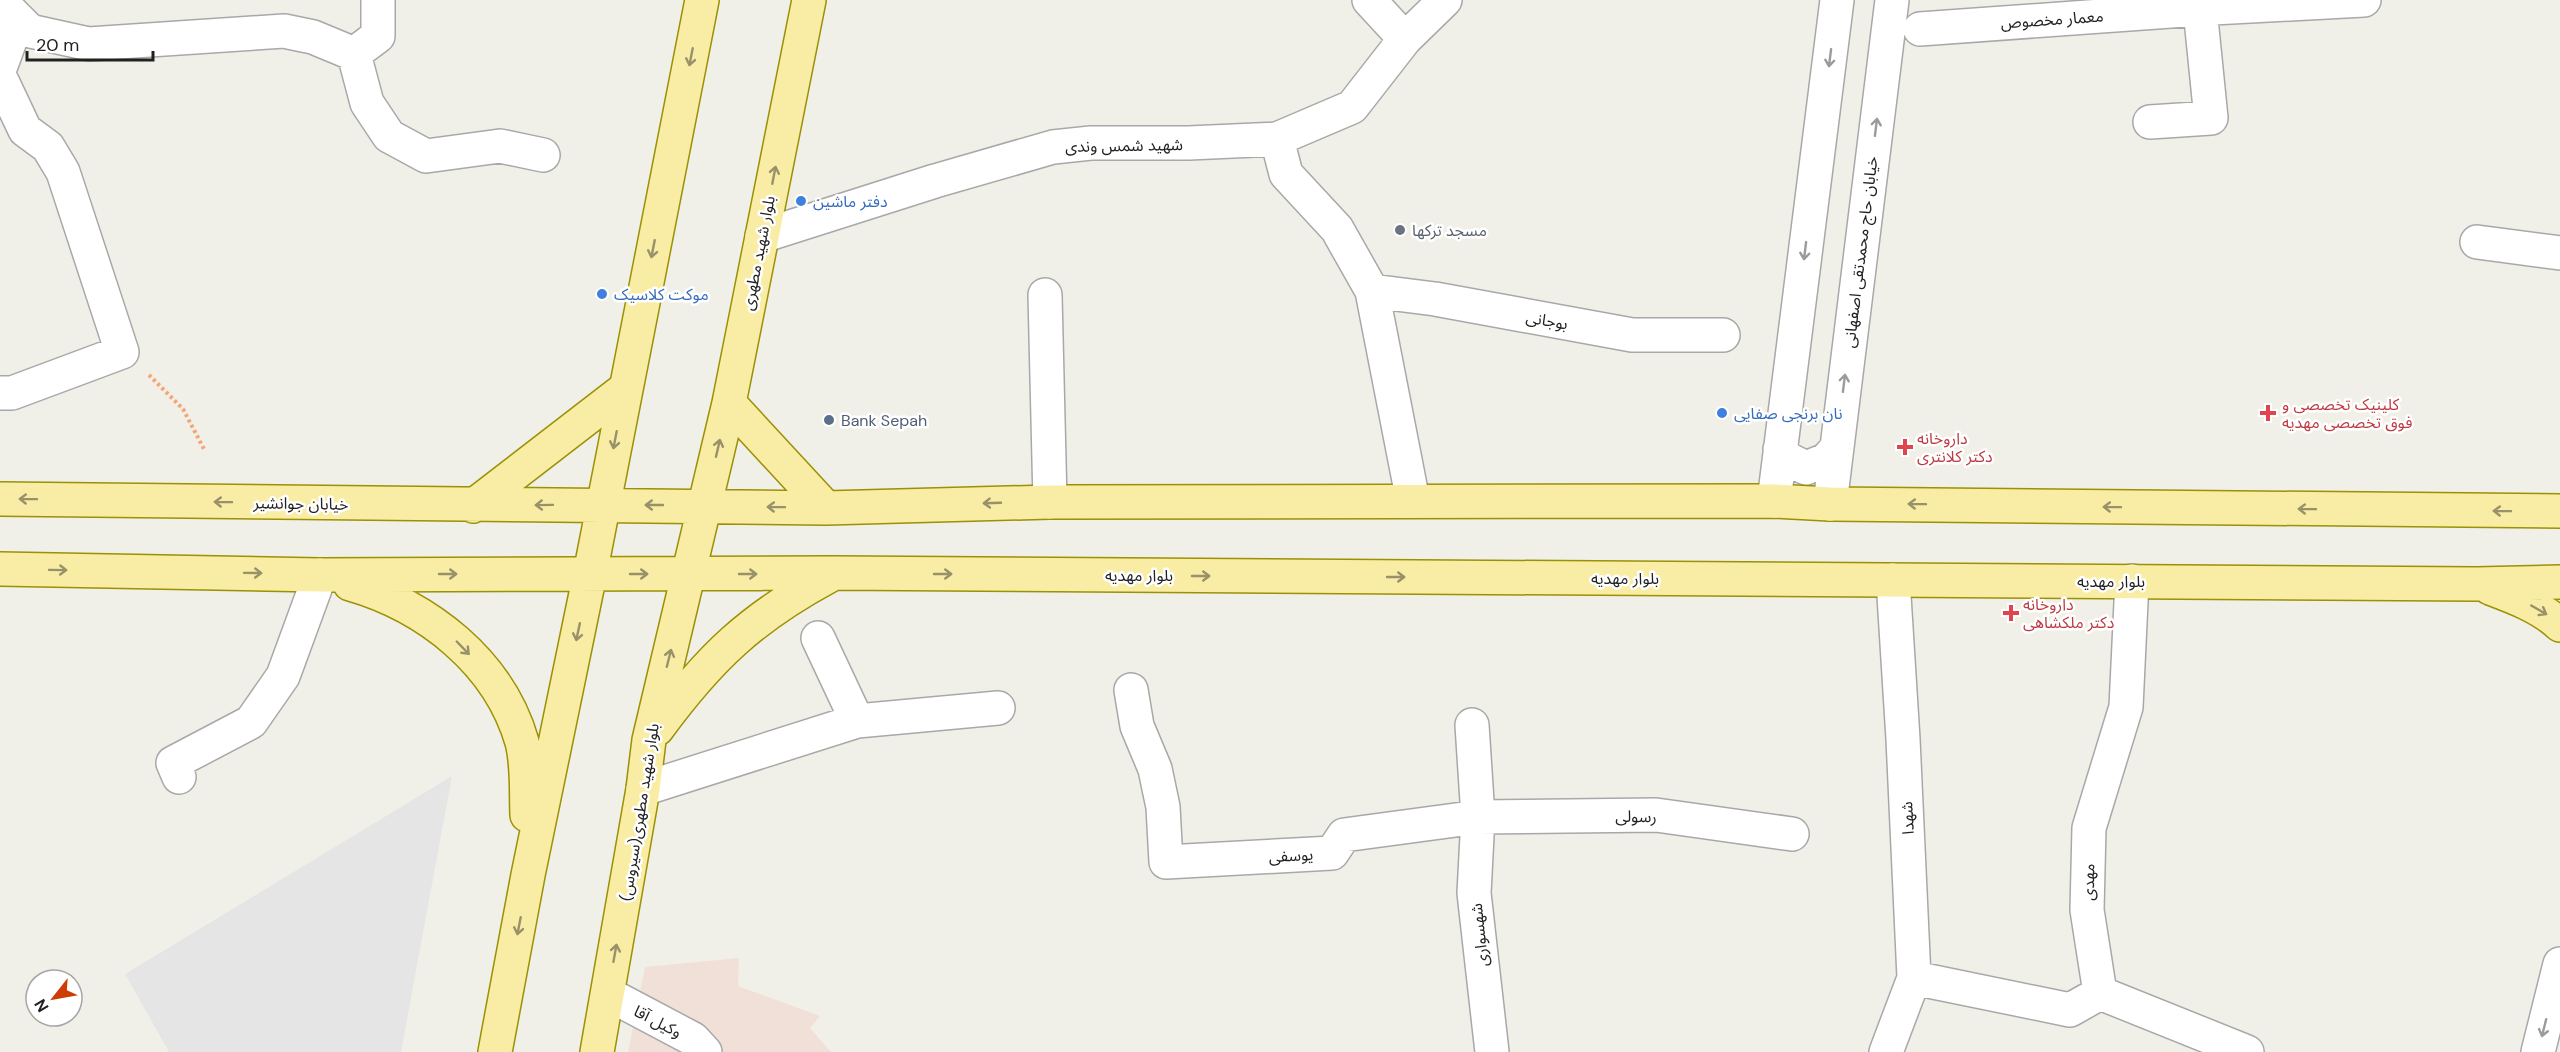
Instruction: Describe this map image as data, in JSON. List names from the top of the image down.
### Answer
{
  "streets": {
    "main road": [
      "بلوار شهید مطهری",
      "خیابان جوانشیر",
      "بلوار مهدیه",
      "بلوار شهید مطهری(سیروس)"
    ],
    "street": [
      "معمار مخصوص",
      "شهید شمس وندی",
      "خیابان حاج محمدتقی اصفهانی",
      "بوجانی",
      "رسولی",
      "شهدا",
      "یوسفی",
      "مهدی",
      "شهسواری",
      "وکیل آقا"
    ]
  },
  "crossings": [
    ["شهید شمس وندی", "بلوار شهید مطهری"],
    ["بلوار شهید مطهری", "خیابان جوانشیر"],
    ["بلوار شهید مطهری", "بلوار شهید مطهری(سیروس)"],
    ["خیابان جوانشیر", "بلوار شهید مطهری(سیروس)"],
    ["بلوار مهدیه", "بلوار شهید مطهری(سیروس)"],
    ["بلوار مهدیه", "شهدا"],
    ["بلوار مهدیه", "مهدی"],
    ["بلوار شهید مطهری(سیروس)", "وکیل آقا"],
    ["رسولی", "یوسفی"],
    ["رسولی", "شهسواری"],
    ["یوسفی", "شهسواری"]
  ],
  "places": {
    "other": [
      "دفتر ماشین",
      "مسجد ترکها",
      "موکت کلاسیک",
      "نان برنجی صفایی",
      "Bank Sepah"
    ],
    "health": ["کلینیک تخصصی و فوق تخصصی مهدیه", "داروخانه دکتر کلانتری", "داروخانه دکتر ملکشاهی"]
  },
  "scale_bar": "20 m",
  "north": "bottom left"
}
